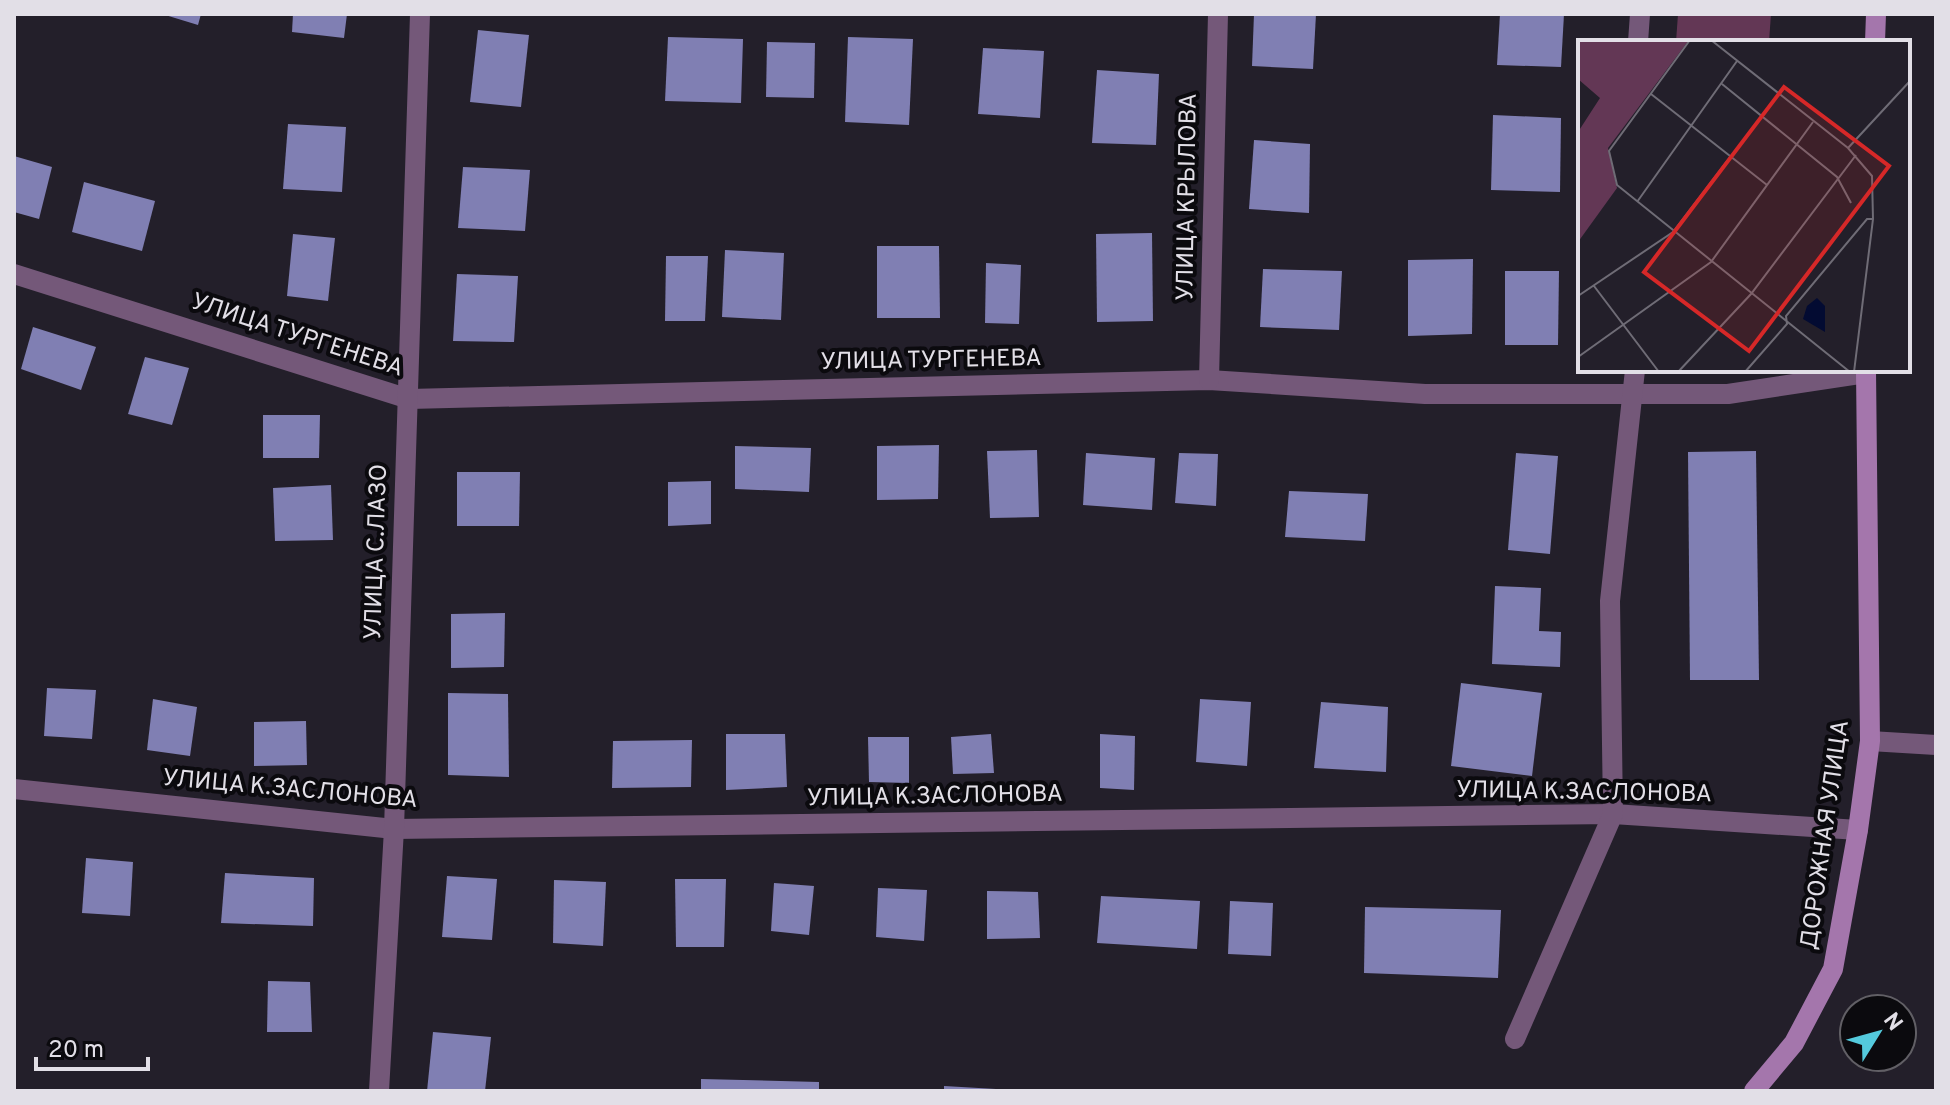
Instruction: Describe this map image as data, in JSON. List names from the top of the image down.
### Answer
{
  "streets": {
    "street": [
      "УЛИЦА КРЫЛОВА",
      "УЛИЦА ТУРГЕНЕВА",
      "УЛИЦА С.ЛАЗО",
      "УЛИЦА К.ЗАСЛОНОВА",
      "ДОРОЖНАЯ УЛИЦА"
    ]
  },
  "crossings": [
    ["УЛИЦА КРЫЛОВА", "УЛИЦА ТУРГЕНЕВА"],
    ["УЛИЦА ТУРГЕНЕВА", "УЛИЦА С.ЛАЗО"],
    ["УЛИЦА ТУРГЕНЕВА", "ДОРОЖНАЯ УЛИЦА"],
    ["УЛИЦА С.ЛАЗО", "УЛИЦА К.ЗАСЛОНОВА"],
    ["УЛИЦА К.ЗАСЛОНОВА", "ДОРОЖНАЯ УЛИЦА"]
  ],
  "scale_bar": "20 m",
  "north": "top right"
}
